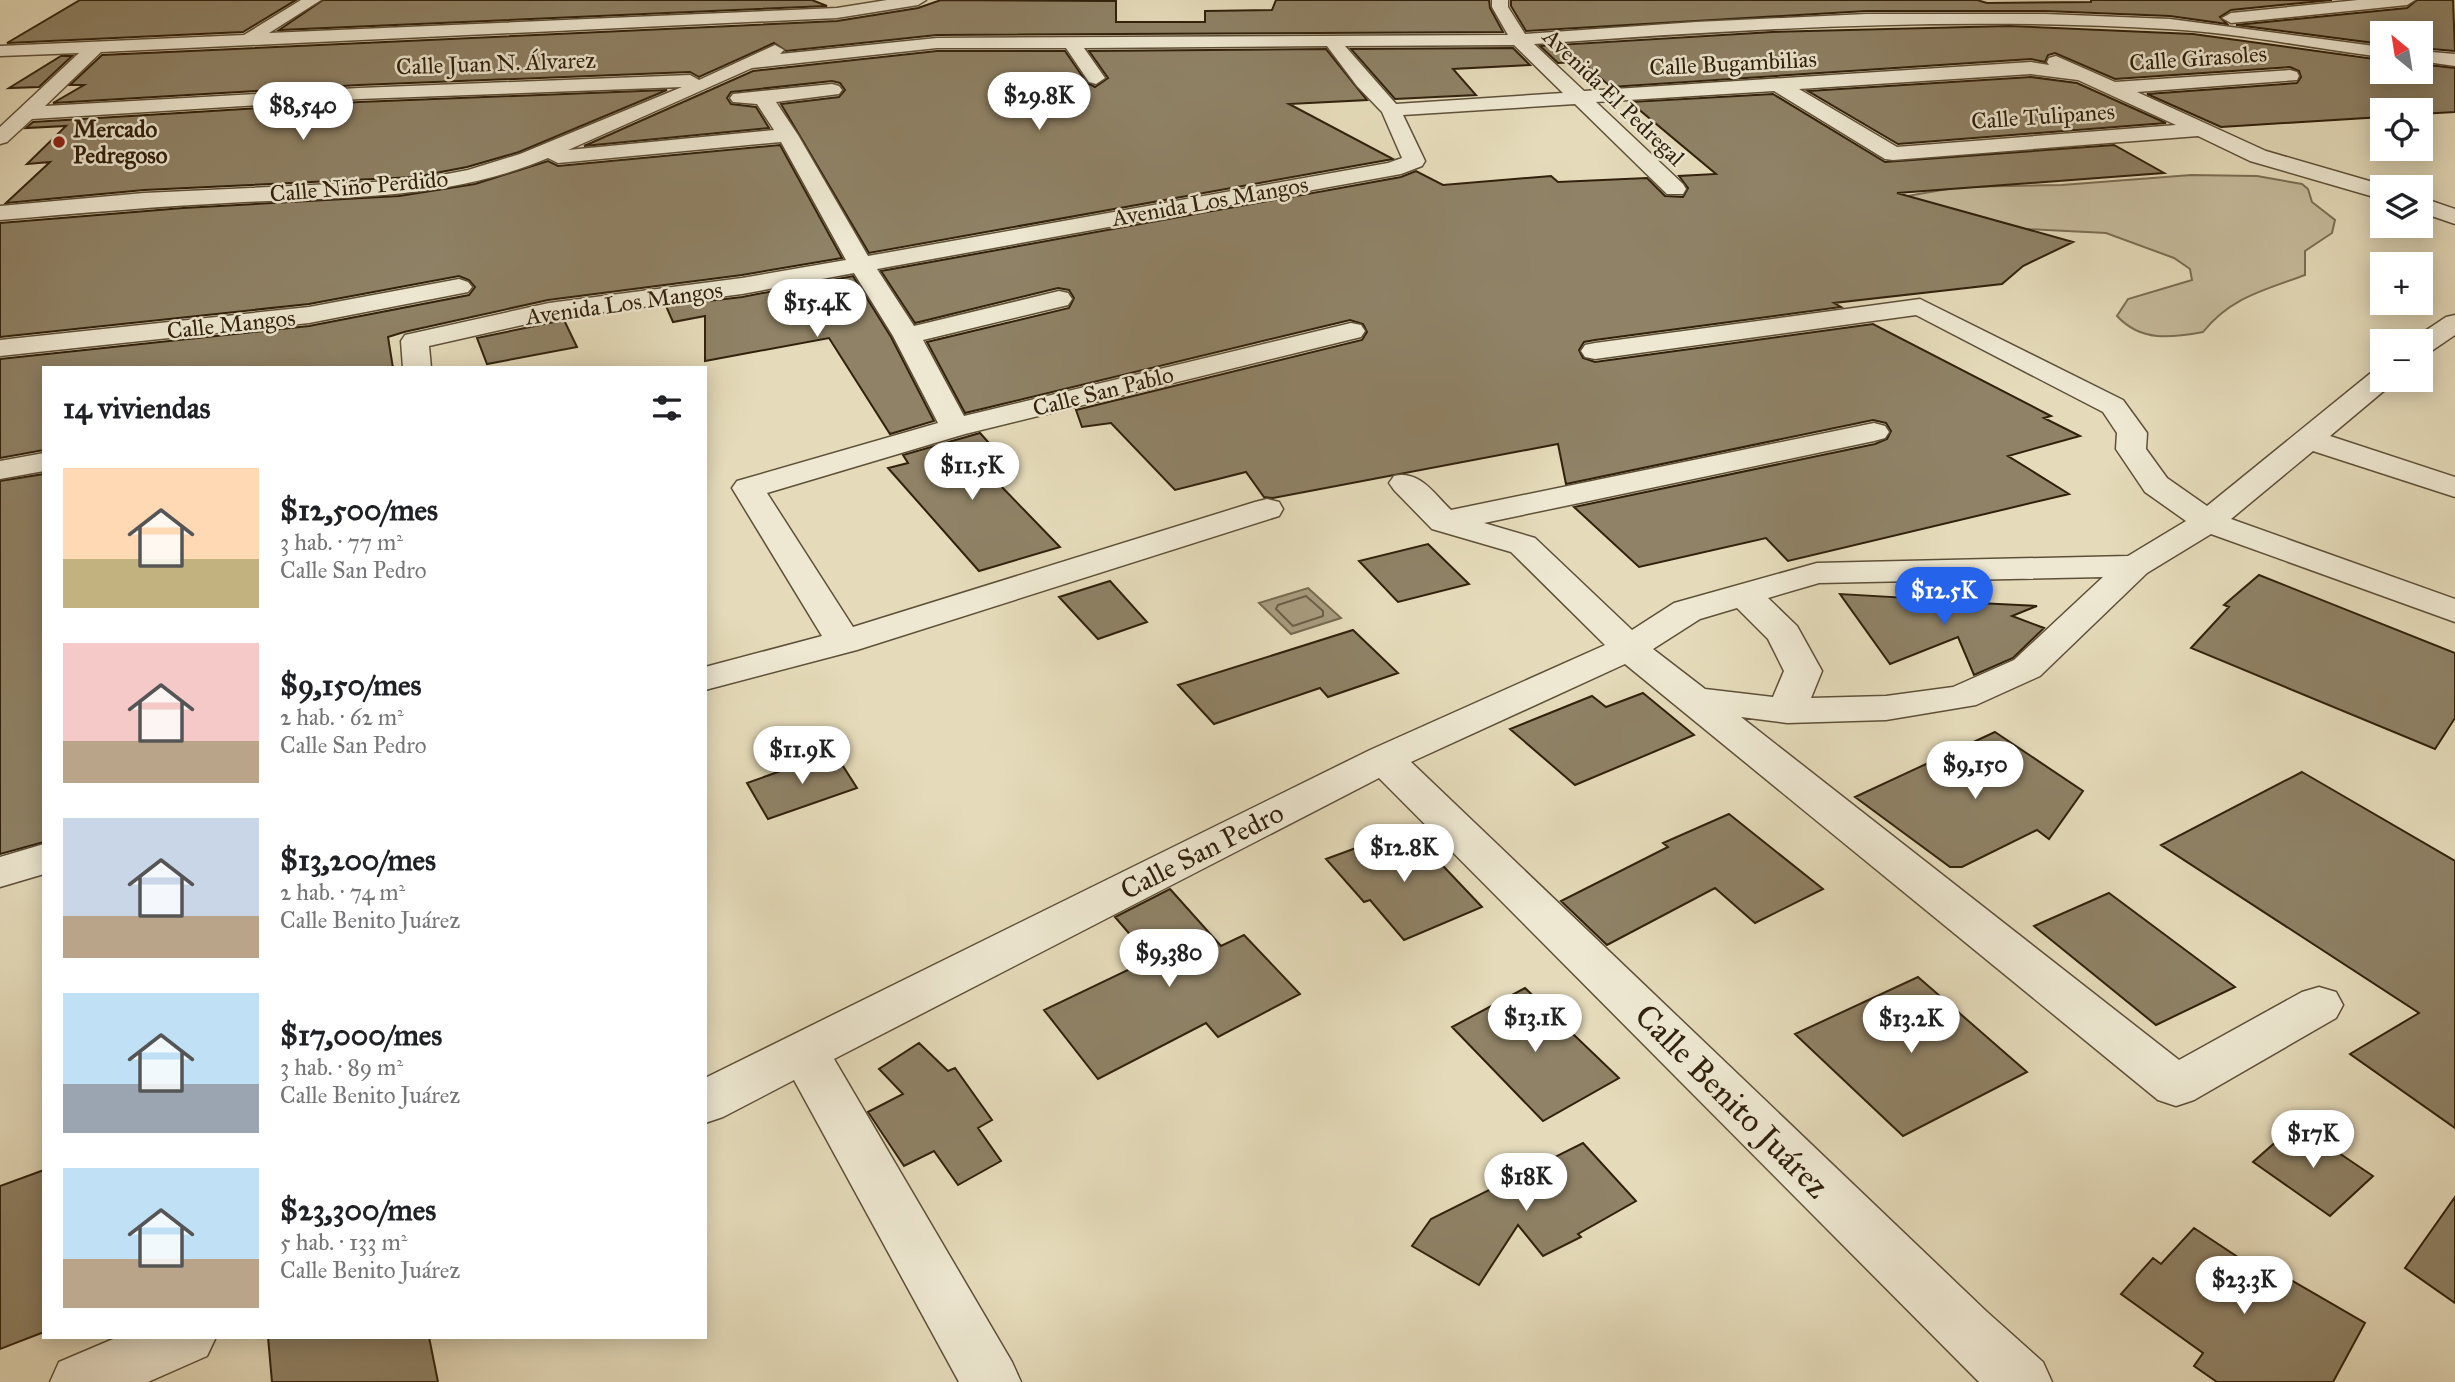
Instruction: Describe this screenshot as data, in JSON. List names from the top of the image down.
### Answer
{
  "streets": {
    "street": [
      "Calle Girasoles",
      "Calle Juan N. Álvarez",
      "Calle Bugambilias",
      "Avenida El Pedregal",
      "Calle Tulipanes",
      "Calle Niño Perdido",
      "Avenida Los Mangos",
      "Calle Mangos",
      "Calle San Pablo",
      "Calle San Pedro",
      "Calle Benito Juárez"
    ]
  },
  "crossings": [
    ["Calle Girasoles", "Calle Tulipanes"],
    ["Calle Juan N. Álvarez", "Calle Niño Perdido"],
    ["Calle Bugambilias", "Avenida El Pedregal"],
    ["Calle Bugambilias", "Calle Tulipanes"],
    ["Calle Bugambilias", "Avenida Los Mangos"],
    ["Calle San Pedro", "Calle Benito Juárez"]
  ],
  "places": ["Mercado Pedregoso"],
  "north": "top left",
  "page": {
    "map_buttons": ["+", "−"],
    "price": [
      "$29.8K",
      "$8,540",
      "$15.4K",
      "$11.5K",
      "$12.5K",
      "$11.9K",
      "$9,150",
      "$12.8K",
      "$9,380",
      "$13.1K",
      "$13.2K",
      "$17K",
      "$18K",
      "$23.3K"
    ],
    "heading": "14 viviendas",
    "list": [
      {
        "name": "$12,500/mes",
        "note": "3 hab. · 77 m² · Calle San Pedro"
      },
      {
        "name": "$9,150/mes",
        "note": "2 hab. · 62 m² · Calle San Pedro"
      },
      {
        "name": "$13,200/mes",
        "note": "2 hab. · 74 m² · Calle Benito Juárez"
      },
      {
        "name": "$17,000/mes",
        "note": "3 hab. · 89 m² · Calle Benito Juárez"
      },
      {
        "name": "$23,300/mes",
        "note": "5 hab. · 133 m² · Calle Benito Juárez"
      }
    ]
  }
}
